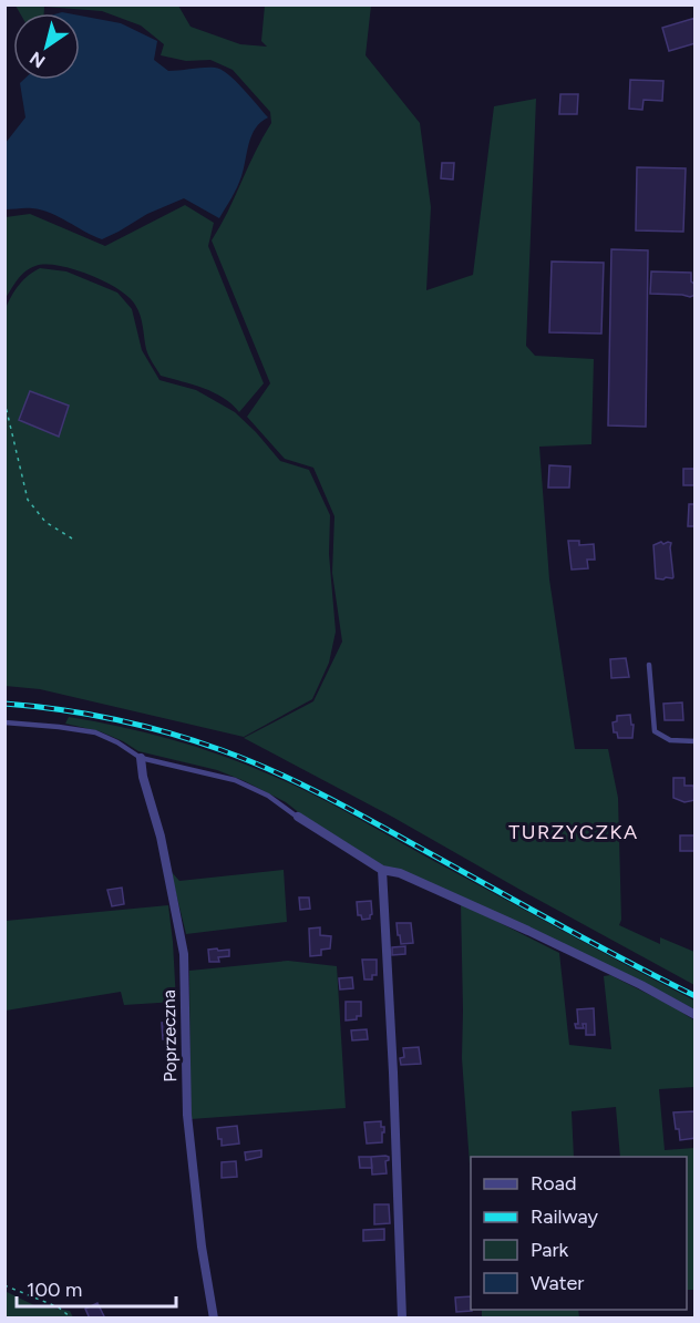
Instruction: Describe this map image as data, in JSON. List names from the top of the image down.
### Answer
{
  "streets": {
    "street": ["Poprzeczna"]
  },
  "districts": ["TURZYCZKA"],
  "legend": [
    "Road",
    "Railway",
    "Park",
    "Water"
  ],
  "scale_bar": "100 m",
  "north": "bottom left"
}
